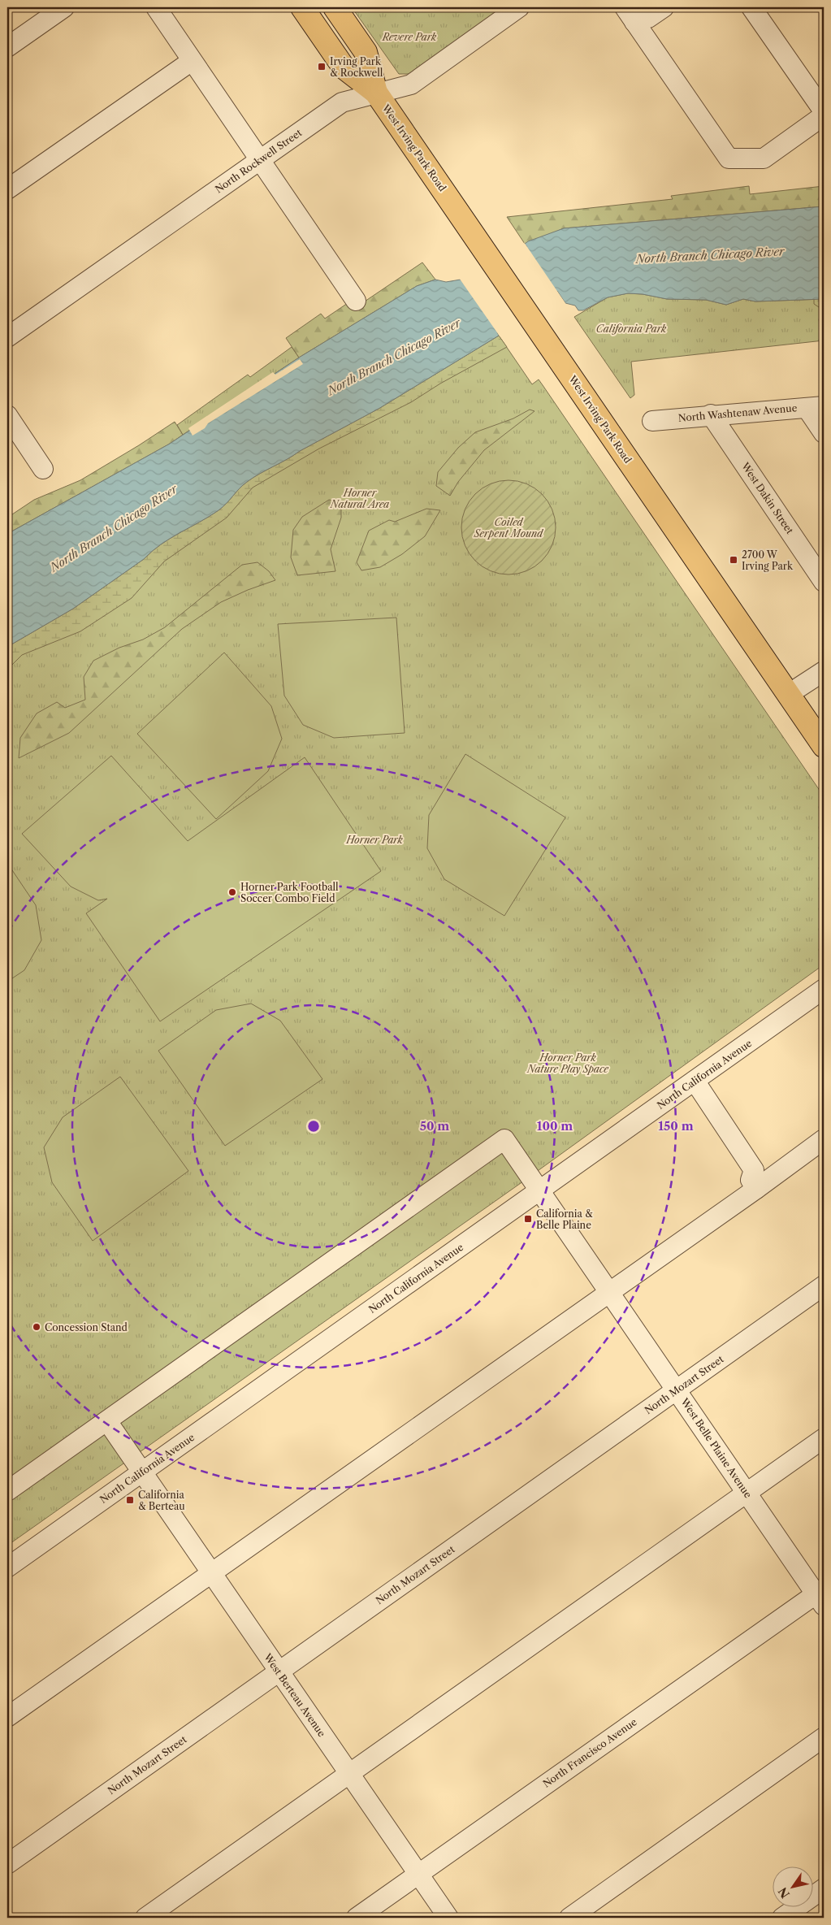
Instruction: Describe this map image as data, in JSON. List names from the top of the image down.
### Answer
{
  "streets": {
    "main road": ["West Irving Park Road"],
    "street": [
      "North Rockwell Street",
      "North Washtenaw Avenue",
      "West Dakin Street",
      "North California Avenue",
      "North Mozart Street",
      "West Belle Plaine Avenue",
      "West Berteau Avenue",
      "North Francisco Avenue"
    ]
  },
  "crossings": [
    ["West Irving Park Road", "North Rockwell Street"],
    ["North Washtenaw Avenue", "West Dakin Street"],
    ["North California Avenue", "West Belle Plaine Avenue"],
    ["North California Avenue", "West Berteau Avenue"],
    ["North Mozart Street", "West Belle Plaine Avenue"],
    ["North Mozart Street", "West Berteau Avenue"],
    ["West Belle Plaine Avenue", "West Berteau Avenue"],
    ["West Belle Plaine Avenue", "North Francisco Avenue"],
    ["West Berteau Avenue", "North Francisco Avenue"]
  ],
  "water": ["North Branch Chicago River"],
  "parks": [
    "Revere Park",
    "California Park",
    "Horner Natural Area",
    "Coiled Serpent Mound",
    "Horner Park",
    "Horner Park Nature Play Space"
  ],
  "places": {
    "transit": [
      "Irving Park & Rockwell",
      "2700 W Irving Park",
      "California & Belle Plaine",
      "California & Berteau"
    ],
    "other": ["Horner Park Football Soccer Combo Field", "Concession Stand"]
  },
  "north": "bottom left",
  "rings": ["50 m", "100 m", "150 m"]
}
